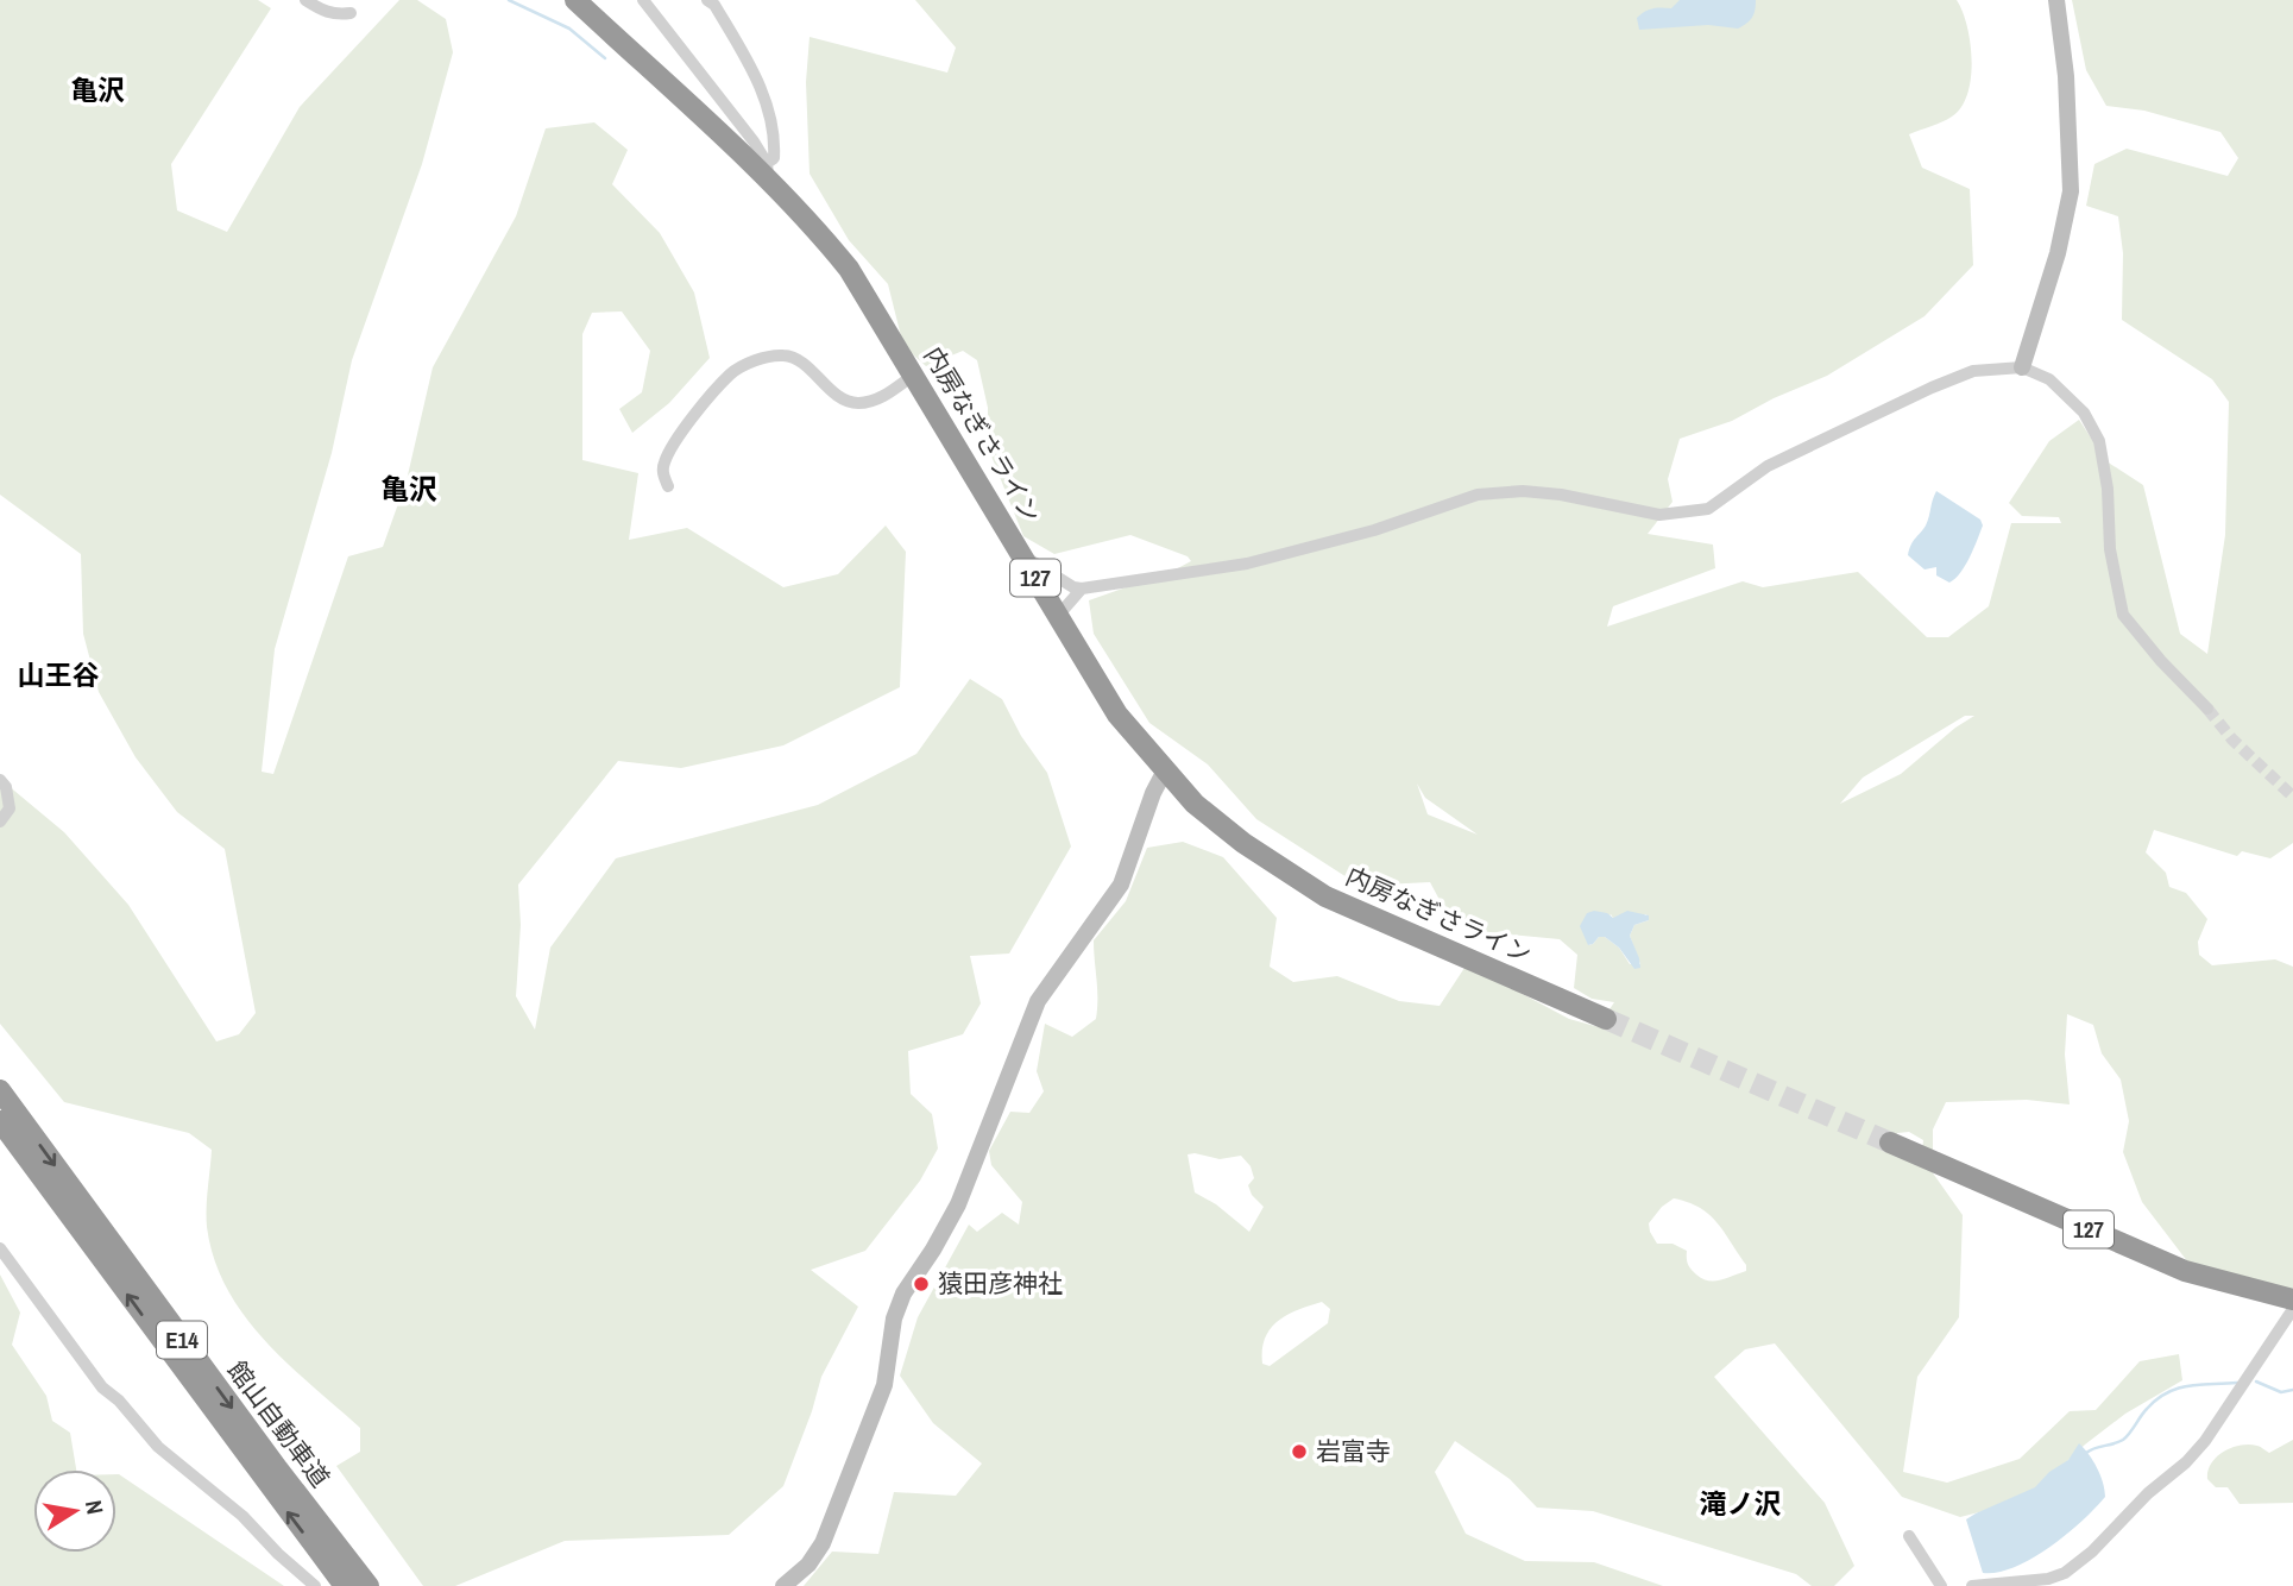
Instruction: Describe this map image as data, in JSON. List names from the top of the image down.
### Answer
{
  "streets": {
    "highway": [
      "内房なぎさライン",
      "127",
      "E14",
      "館山自動車道"
    ]
  },
  "districts": [
    "亀沢",
    "亀沢",
    "山王谷",
    "滝ノ沢"
  ],
  "places": ["猿田彦神社", "岩富寺"],
  "north": "right"
}
